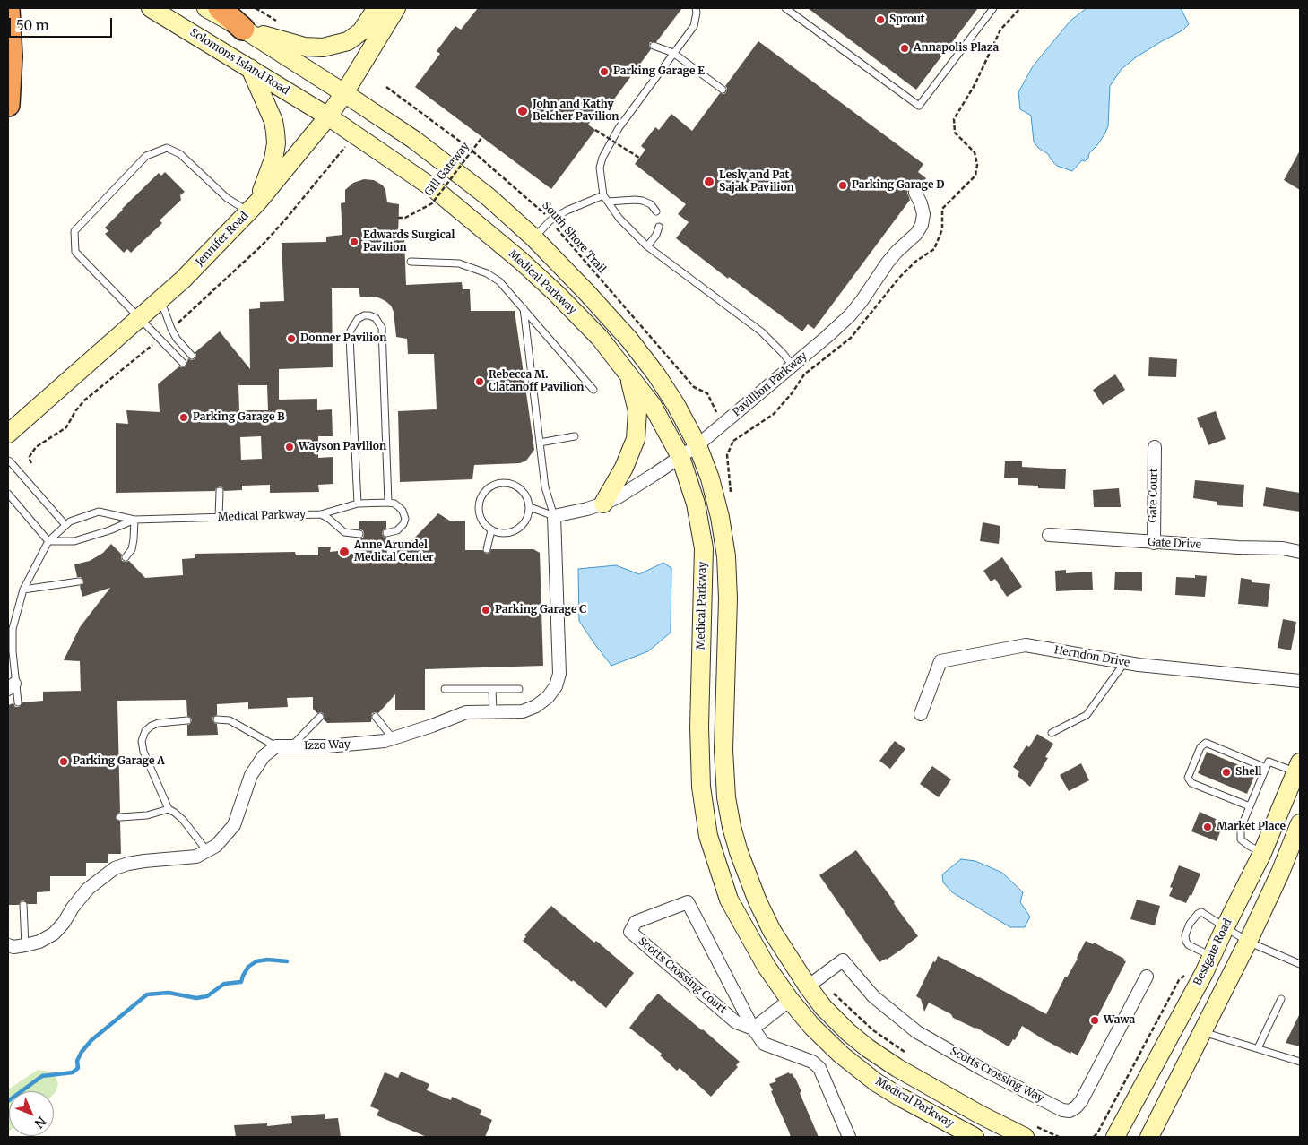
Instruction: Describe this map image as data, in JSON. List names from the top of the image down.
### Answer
{
  "streets": {
    "main road": [
      "Solomons Island Road",
      "Jennifer Road",
      "Medical Parkway",
      "Bestgate Road"
    ],
    "street": [
      "Pavillion Parkway",
      "Gate Court",
      "Gate Drive",
      "Herndon Drive",
      "Izzo Way",
      "Scotts Crossing Court",
      "Scotts Crossing Way"
    ],
    "path": ["Gill Gateway", "South Shore Trail"]
  },
  "crossings": [
    ["Solomons Island Road", "Jennifer Road"],
    ["Solomons Island Road", "Medical Parkway"],
    ["South Shore Trail", "Pavillion Parkway"],
    ["Jennifer Road", "Medical Parkway"],
    ["Medical Parkway", "Pavillion Parkway"],
    ["Medical Parkway", "Scotts Crossing Way"],
    ["Pavillion Parkway", "Izzo Way"],
    ["Gate Court", "Gate Drive"]
  ],
  "places": [
    "Sprout",
    "Annapolis Plaza",
    "Parking Garage E",
    "John and Kathy Belcher Pavilion",
    "Lesly and Pat Sajak Pavilion",
    "Parking Garage D",
    "Edwards Surgical Pavilion",
    "Donner Pavilion",
    "Rebecca M. Clatanoff Pavilion",
    "Parking Garage B",
    "Wayson Pavilion",
    "Anne Arundel Medical Center",
    "Parking Garage C",
    "Parking Garage A",
    "Shell",
    "Market Place",
    "Wawa"
  ],
  "scale_bar": "50 m",
  "north": "bottom right"
}
